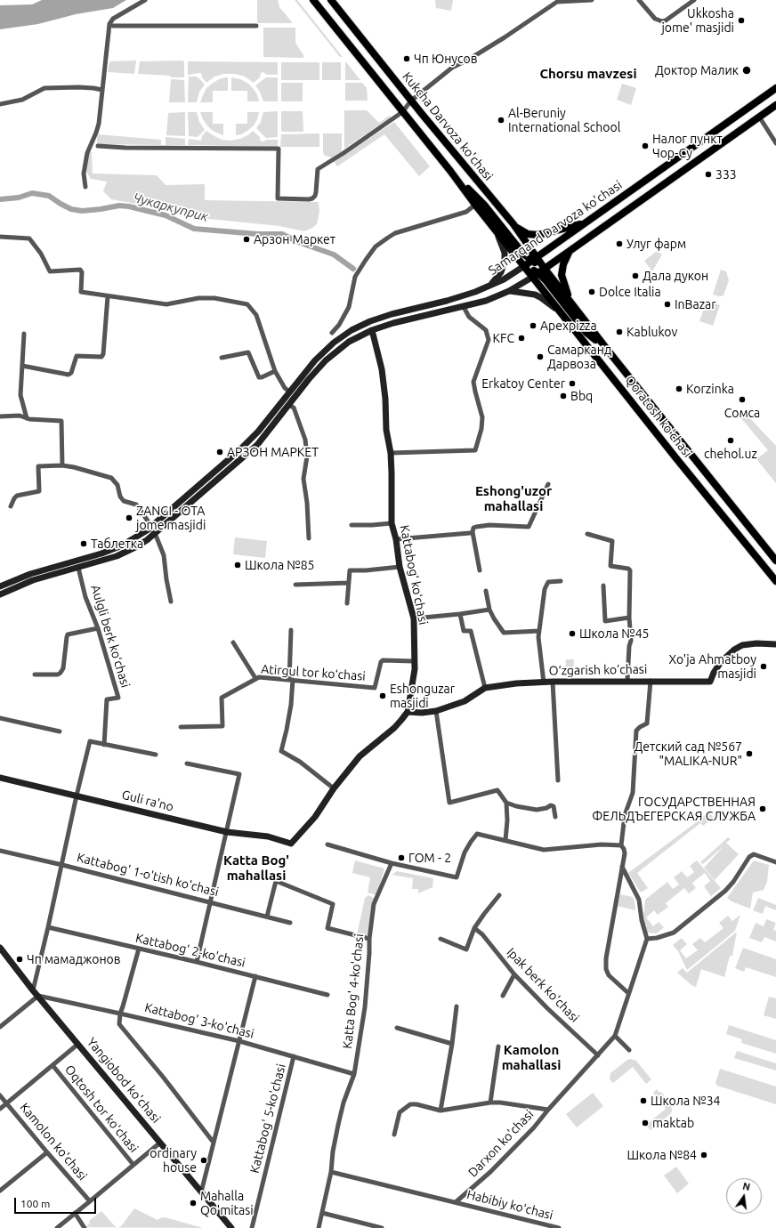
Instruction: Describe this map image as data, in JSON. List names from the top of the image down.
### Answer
{
  "streets": {
    "main road": ["Kukcha Darvoza ko'chasi", "Samarqand Darvoza ko'chasi", "Qoratosh ko'chasi"],
    "street": [
      "Kattabogʻ koʻchasi",
      "Aulgli berk koʻchasi",
      "O‘zgarish ko‘chasi",
      "Atirgul tor koʻchasi",
      "Guli ra'no",
      "Kattabog' 1-o'tish ko'chasi",
      "Kattabog' 2-ko'chasi",
      "Ipak berk ko'chasi",
      "Katta Bog' 4-ko'chasi",
      "Kattabog' 3-ko'chasi",
      "Yangiobod ko'chasi",
      "Oqtosh tor koʻchasi",
      "Kattabog' 5-ko'chasi",
      "Kamolon ko'chasi",
      "Darxon ko'chasi",
      "Habibiy koʻchasi"
    ]
  },
  "crossings": [
    ["Kukcha Darvoza ko'chasi", "Samarqand Darvoza ko'chasi"],
    ["Kukcha Darvoza ko'chasi", "Qoratosh ko'chasi"],
    ["Samarqand Darvoza ko'chasi", "Qoratosh ko'chasi"],
    ["Samarqand Darvoza ko'chasi", "Kattabogʻ koʻchasi"],
    ["Samarqand Darvoza ko'chasi", "Aulgli berk koʻchasi"],
    ["Kattabogʻ koʻchasi", "O‘zgarish ko‘chasi"],
    ["Kattabogʻ koʻchasi", "Atirgul tor koʻchasi"],
    ["Ipak berk ko'chasi", "Darxon ko'chasi"],
    ["Katta Bog' 4-ko'chasi", "Kattabog' 3-ko'chasi"],
    ["Kattabog' 3-ko'chasi", "Yangiobod ko'chasi"],
    ["Kattabog' 3-ko'chasi", "Kattabog' 5-ko'chasi"],
    ["Darxon ko'chasi", "Habibiy koʻchasi"]
  ],
  "districts": [
    "Chorsu mavzesi",
    "Eshong'uzor mahallasi",
    "Katta Bog' mahallasi",
    "Kamolon mahallasi"
  ],
  "water": ["Чукаркуприк"],
  "places": [
    "Ukkosha jome' masjidi",
    "Чп Юнусов",
    "Доктор Малик",
    "Al-Beruniy International School",
    "Налог пункт Чор-Су",
    "333",
    "Арзон Маркет",
    "Улуг фарм",
    "Дала дукон",
    "Dolce Italia",
    "InBazar",
    "Apexpizza",
    "Kablukov",
    "KFC",
    "Самарканд Дарвоза",
    "Erkatoy Center",
    "Korzinka",
    "Bbq",
    "Сомса",
    "chehol.uz",
    "АРЗОН МАРКЕТ",
    "ZANGI - OTA jome masjidi",
    "Таблетка",
    "Школа №85",
    "Школа №45",
    "Xo'ja Ahmatboy masjidi",
    "Eshonguzar masjidi",
    "Детский сад №567 \"MALIKA-NUR\"",
    "ГОСУДАРСТВЕННАЯ ФЕЛЬДЪЕГЕРСКАЯ СЛУЖБА",
    "ГОМ - 2",
    "Чп мамаджонов",
    "Школа №34",
    "maktab",
    "Школа №84",
    "ordinary house",
    "Mahalla Qo'mitasi"
  ],
  "scale_bar": "100 m",
  "north": "top"
}
